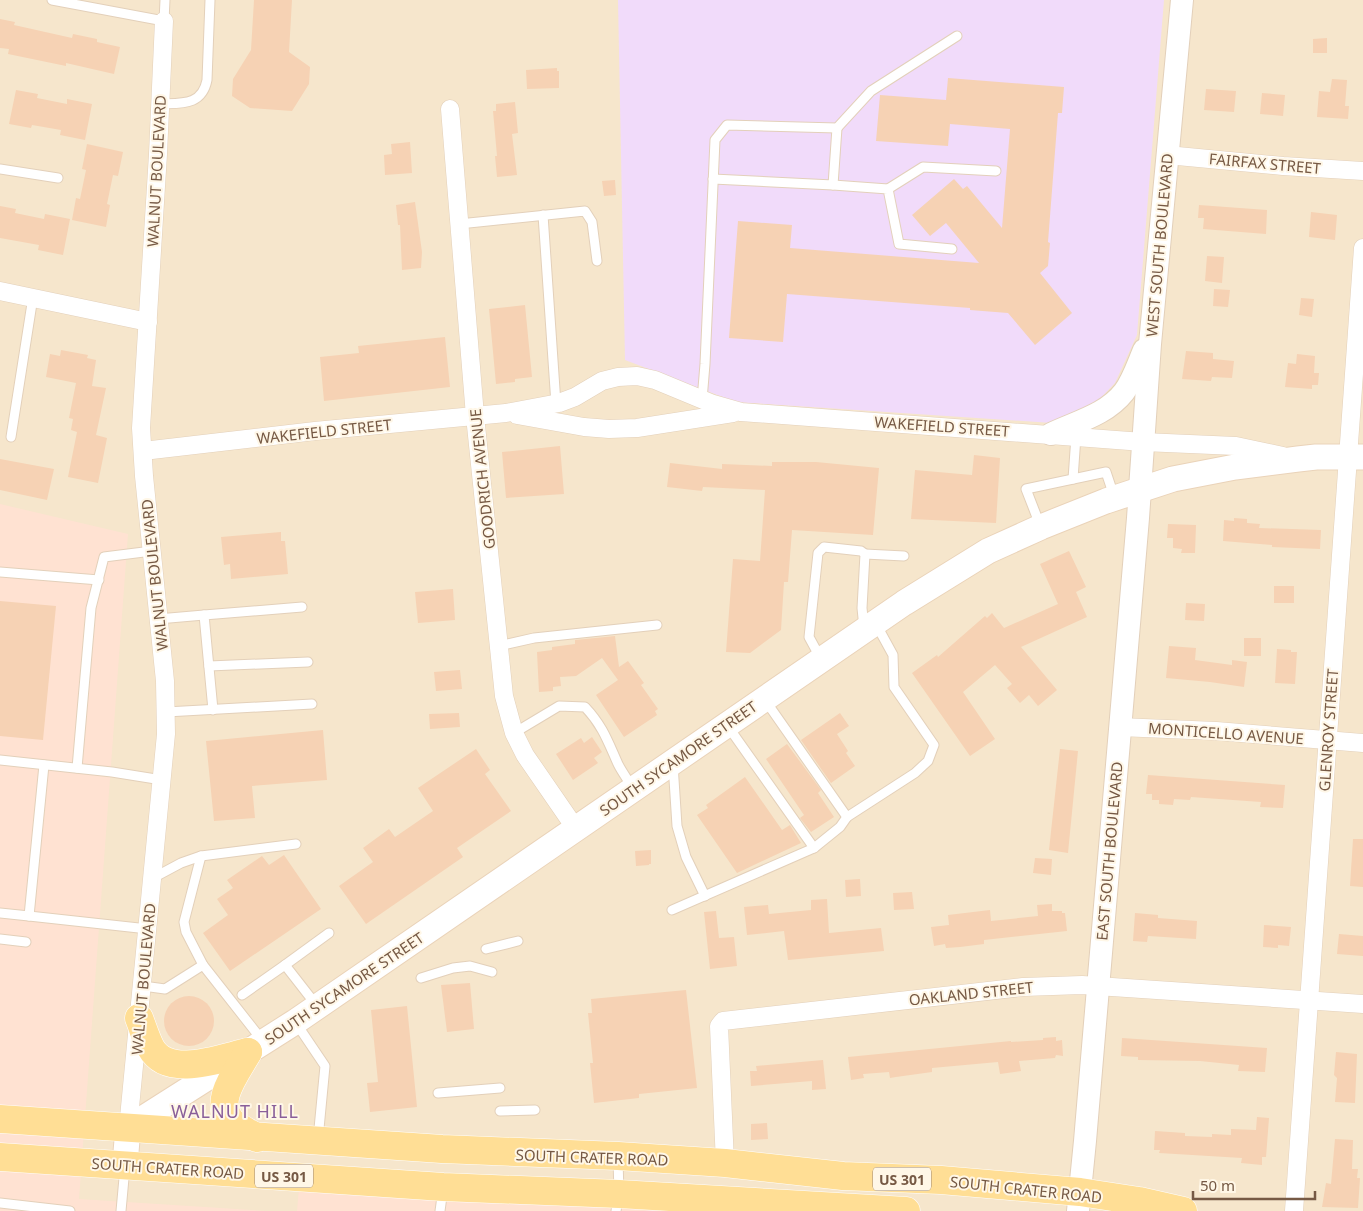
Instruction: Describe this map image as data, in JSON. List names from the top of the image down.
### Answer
{
  "streets": {
    "main road": ["SOUTH SYCAMORE STREET", "SOUTH CRATER ROAD", "US 301"],
    "street": [
      "FAIRFAX STREET",
      "WALNUT BOULEVARD",
      "WEST SOUTH BOULEVARD",
      "WAKEFIELD STREET",
      "GOODRICH AVENUE",
      "GLENROY STREET",
      "MONTICELLO AVENUE",
      "EAST SOUTH BOULEVARD",
      "OAKLAND STREET"
    ]
  },
  "crossings": [
    ["FAIRFAX STREET", "WEST SOUTH BOULEVARD"],
    ["WALNUT BOULEVARD", "WAKEFIELD STREET"],
    ["WALNUT BOULEVARD", "SOUTH SYCAMORE STREET"],
    ["WALNUT BOULEVARD", "SOUTH CRATER ROAD"],
    ["WEST SOUTH BOULEVARD", "WAKEFIELD STREET"],
    ["WEST SOUTH BOULEVARD", "SOUTH SYCAMORE STREET"],
    ["WEST SOUTH BOULEVARD", "EAST SOUTH BOULEVARD"],
    ["WAKEFIELD STREET", "GOODRICH AVENUE"],
    ["WAKEFIELD STREET", "SOUTH SYCAMORE STREET"],
    ["GOODRICH AVENUE", "SOUTH SYCAMORE STREET"],
    ["GLENROY STREET", "MONTICELLO AVENUE"],
    ["GLENROY STREET", "SOUTH SYCAMORE STREET"],
    ["GLENROY STREET", "OAKLAND STREET"],
    ["MONTICELLO AVENUE", "EAST SOUTH BOULEVARD"],
    ["SOUTH SYCAMORE STREET", "EAST SOUTH BOULEVARD"],
    ["SOUTH SYCAMORE STREET", "SOUTH CRATER ROAD"],
    ["EAST SOUTH BOULEVARD", "OAKLAND STREET"],
    ["EAST SOUTH BOULEVARD", "SOUTH CRATER ROAD"],
    ["OAKLAND STREET", "SOUTH CRATER ROAD"]
  ],
  "districts": ["WALNUT HILL"],
  "scale_bar": "50 m"
}
